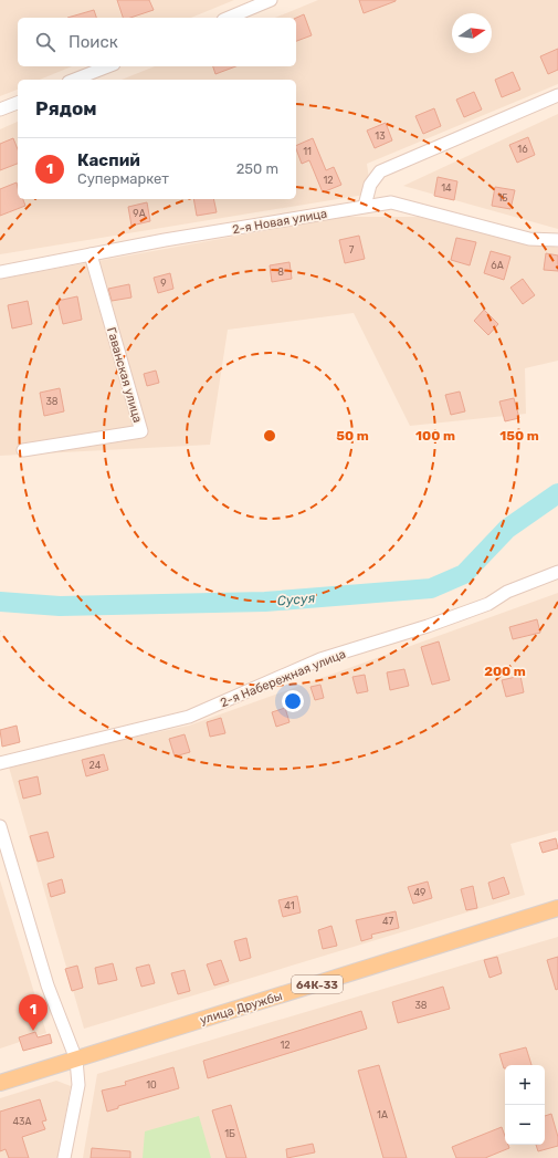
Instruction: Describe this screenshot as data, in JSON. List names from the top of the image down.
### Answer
{
  "streets": {
    "main road": ["64К-33", "улица Дружбы"],
    "street": ["2-я Новая улица", "Гаванская улица", "2-я Набережная улица"]
  },
  "crossings": [
    ["2-я Новая улица", "Гаванская улица"]
  ],
  "water": ["Сусуя"],
  "house_numbers": [
    "13",
    "16",
    "11",
    "12",
    "14",
    "15",
    "9А",
    "7",
    "6А",
    "8",
    "9",
    "38",
    "24",
    "49",
    "41",
    "47",
    "38",
    "12",
    "10",
    "1А",
    "43А",
    "1Б"
  ],
  "north": "right",
  "page": {
    "search": "Поиск",
    "heading": "Рядом",
    "list": [
      {
        "mark": "1",
        "name": "Каспий",
        "note": "Супермаркет",
        "value": "250 m"
      }
    ],
    "pins": "1",
    "map_buttons": ["+", "−"]
  },
  "rings": [
    "50 m",
    "100 m",
    "150 m",
    "200 m"
  ]
}
